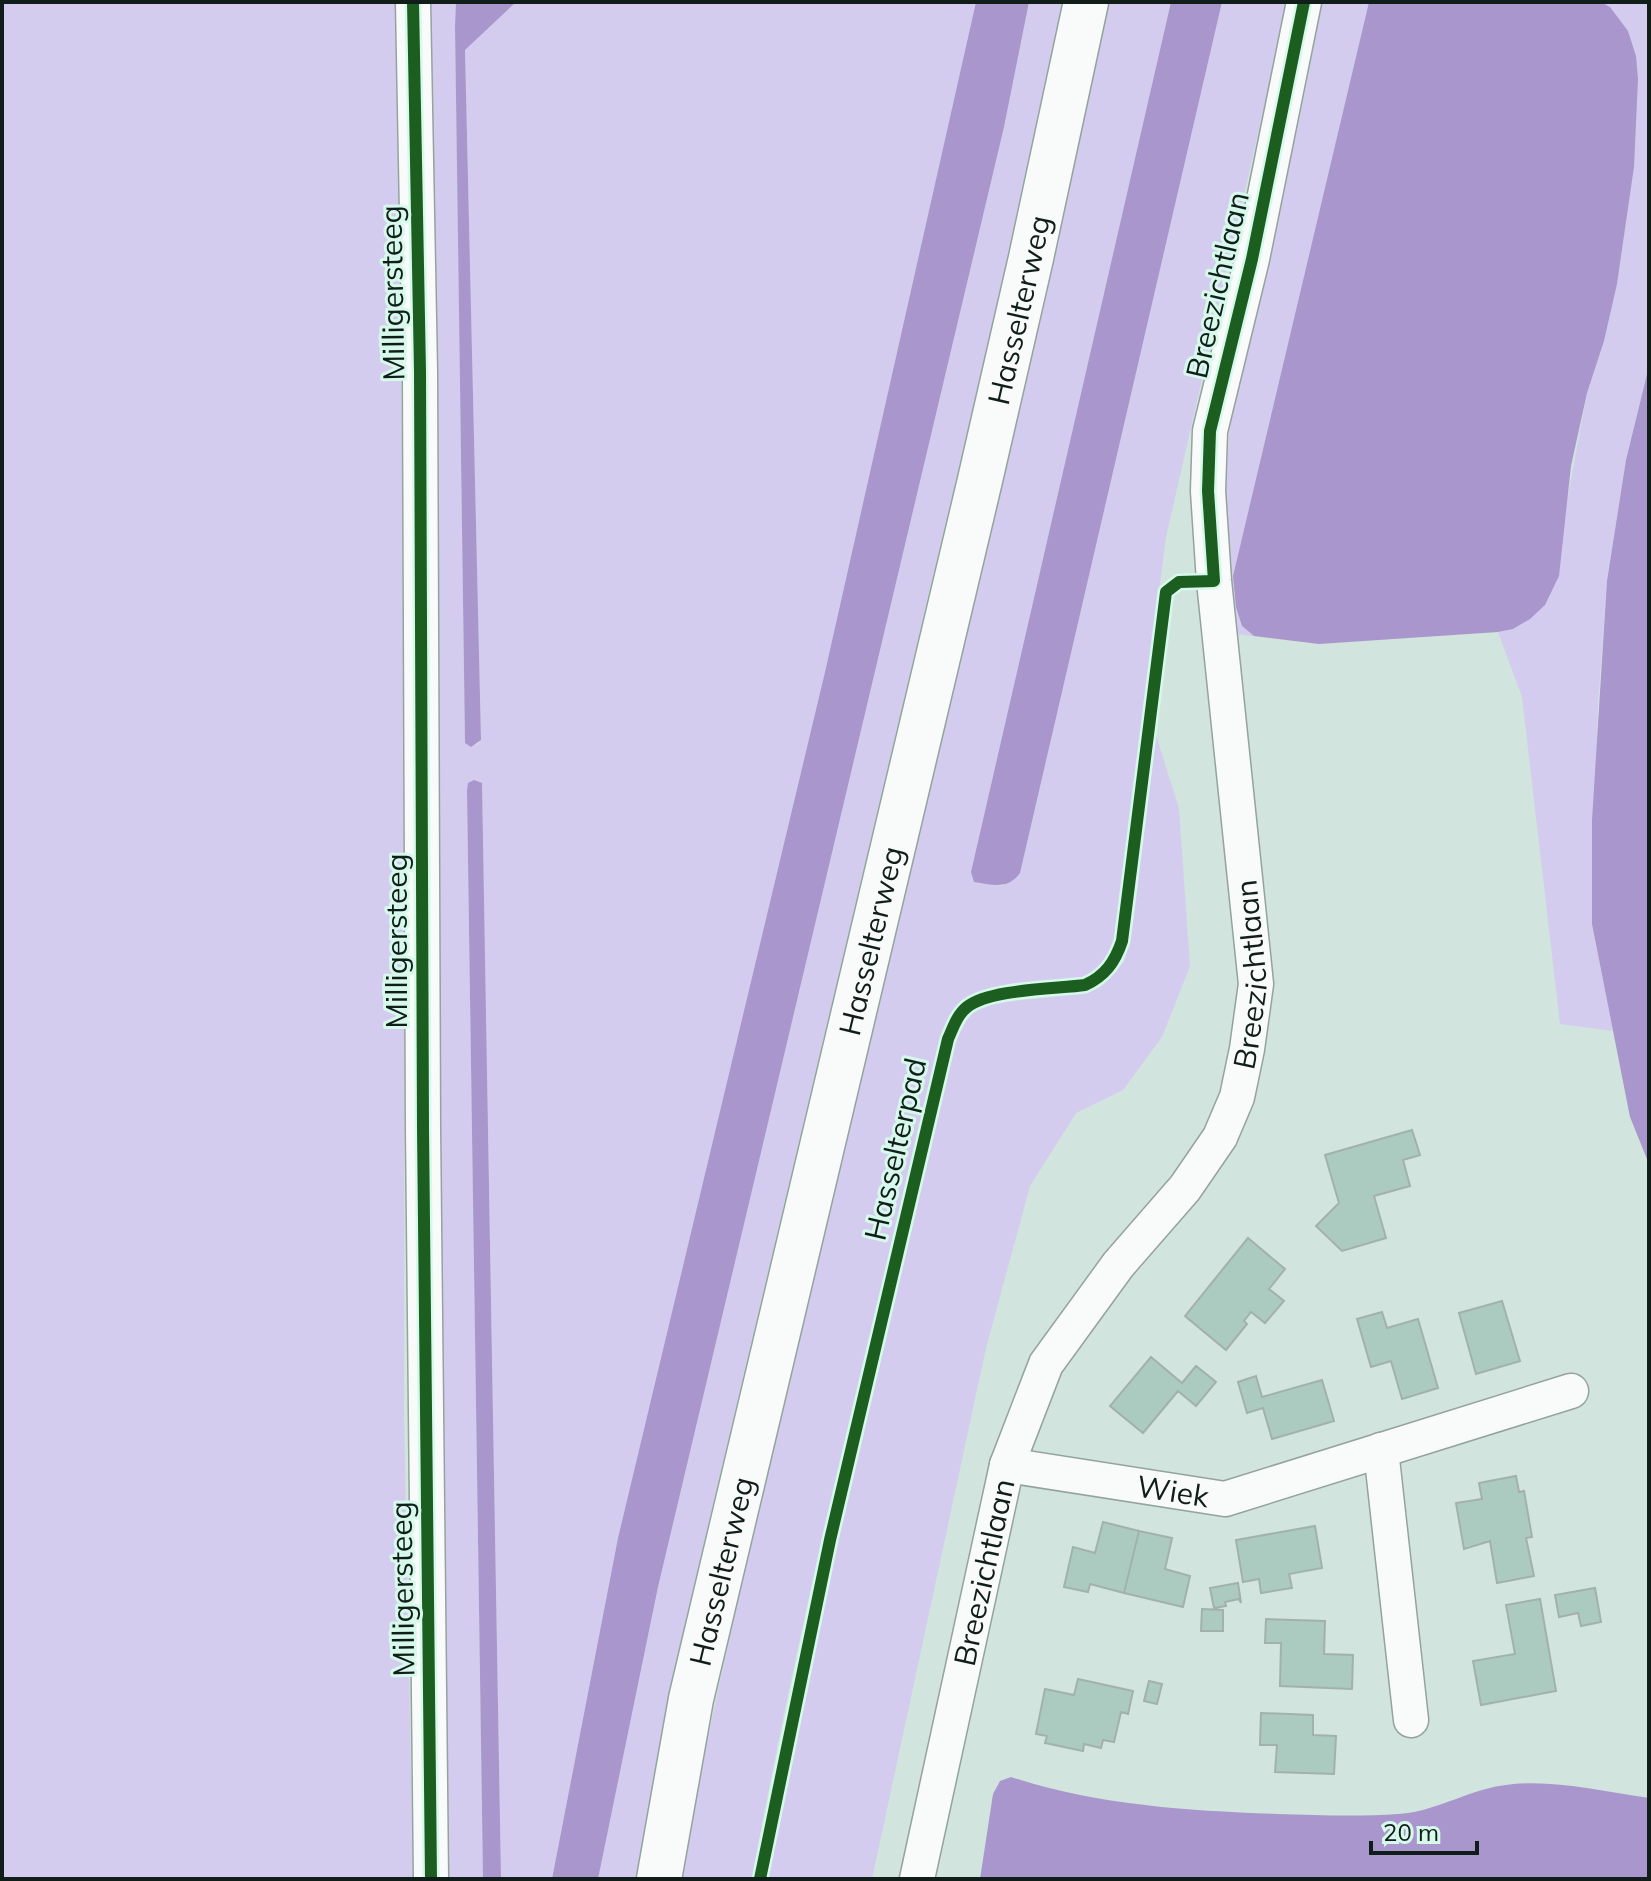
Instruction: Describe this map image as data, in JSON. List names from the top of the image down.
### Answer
{
  "streets": {
    "main road": ["Hasselterweg"],
    "street": ["Breezichtlaan", "Milligersteeg", "Wiek"],
    "cycle path": ["Hasselterpad"]
  },
  "crossings": [
    ["Breezichtlaan", "Wiek"]
  ],
  "scale_bar": "20 m"
}
